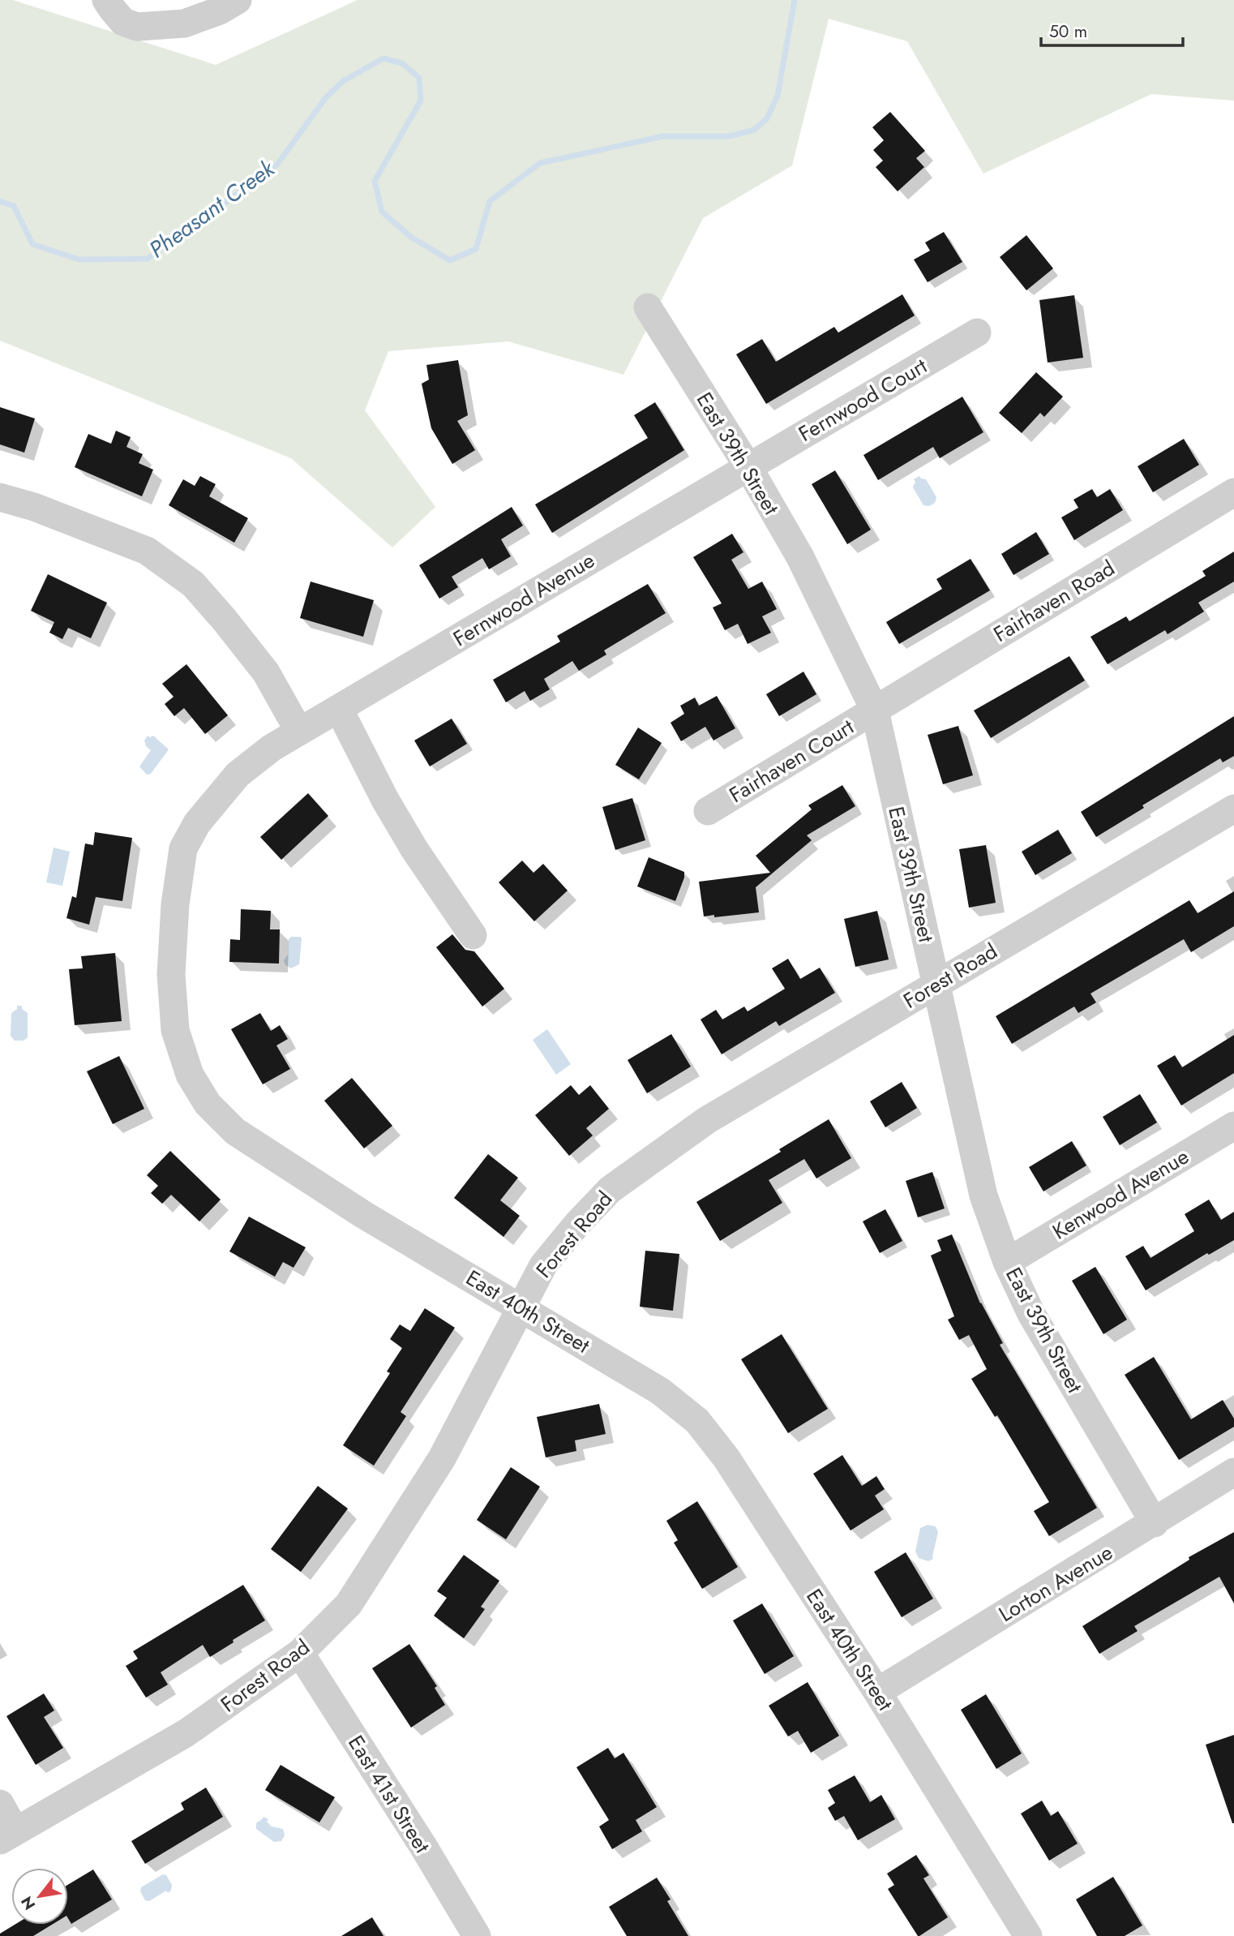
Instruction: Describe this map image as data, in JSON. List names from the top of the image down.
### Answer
{
  "streets": {
    "street": [
      "Fernwood Court",
      "East 39th Street",
      "Fernwood Avenue",
      "Fairhaven Road",
      "Fairhaven Court",
      "Forest Road",
      "Kenwood Avenue",
      "East 40th Street",
      "Lorton Avenue",
      "East 41st Street"
    ]
  },
  "crossings": [
    ["Fernwood Court", "East 39th Street"],
    ["Fernwood Court", "Fernwood Avenue"],
    ["East 39th Street", "Fernwood Avenue"],
    ["East 39th Street", "Fairhaven Road"],
    ["East 39th Street", "Fairhaven Court"],
    ["East 39th Street", "Forest Road"],
    ["East 39th Street", "Kenwood Avenue"],
    ["East 39th Street", "Lorton Avenue"],
    ["Fernwood Avenue", "East 40th Street"],
    ["Fairhaven Road", "Fairhaven Court"],
    ["Forest Road", "East 40th Street"],
    ["Forest Road", "East 41st Street"],
    ["East 40th Street", "Lorton Avenue"]
  ],
  "water": ["Pheasant Creek"],
  "scale_bar": "50 m",
  "north": "bottom left"
}
